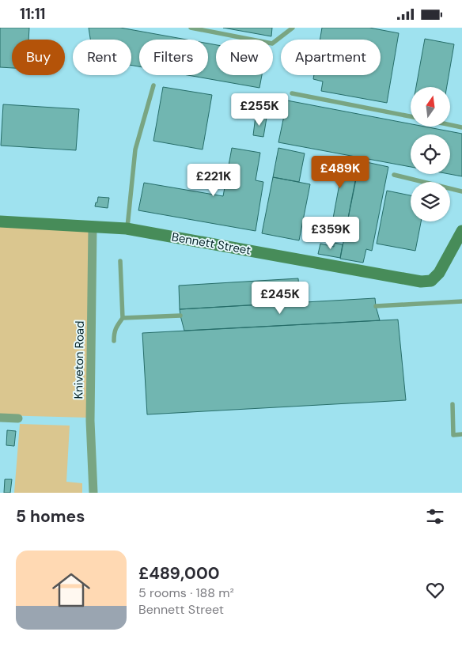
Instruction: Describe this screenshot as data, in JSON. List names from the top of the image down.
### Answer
{
  "streets": {
    "street": ["Bennett Street", "Kniveton Road"]
  },
  "crossings": [
    ["Bennett Street", "Kniveton Road"]
  ],
  "north": "top",
  "page": {
    "status": "11:11",
    "chip": [
      "Buy",
      "Rent",
      "Filters",
      "New",
      "Apartment"
    ],
    "price": [
      "£255K",
      "£489K",
      "£221K",
      "£359K",
      "£245K"
    ],
    "heading": "5 homes",
    "list": [
      {
        "name": "£489,000",
        "note": "5 rooms · 188 m² · Bennett Street"
      }
    ]
  }
}
